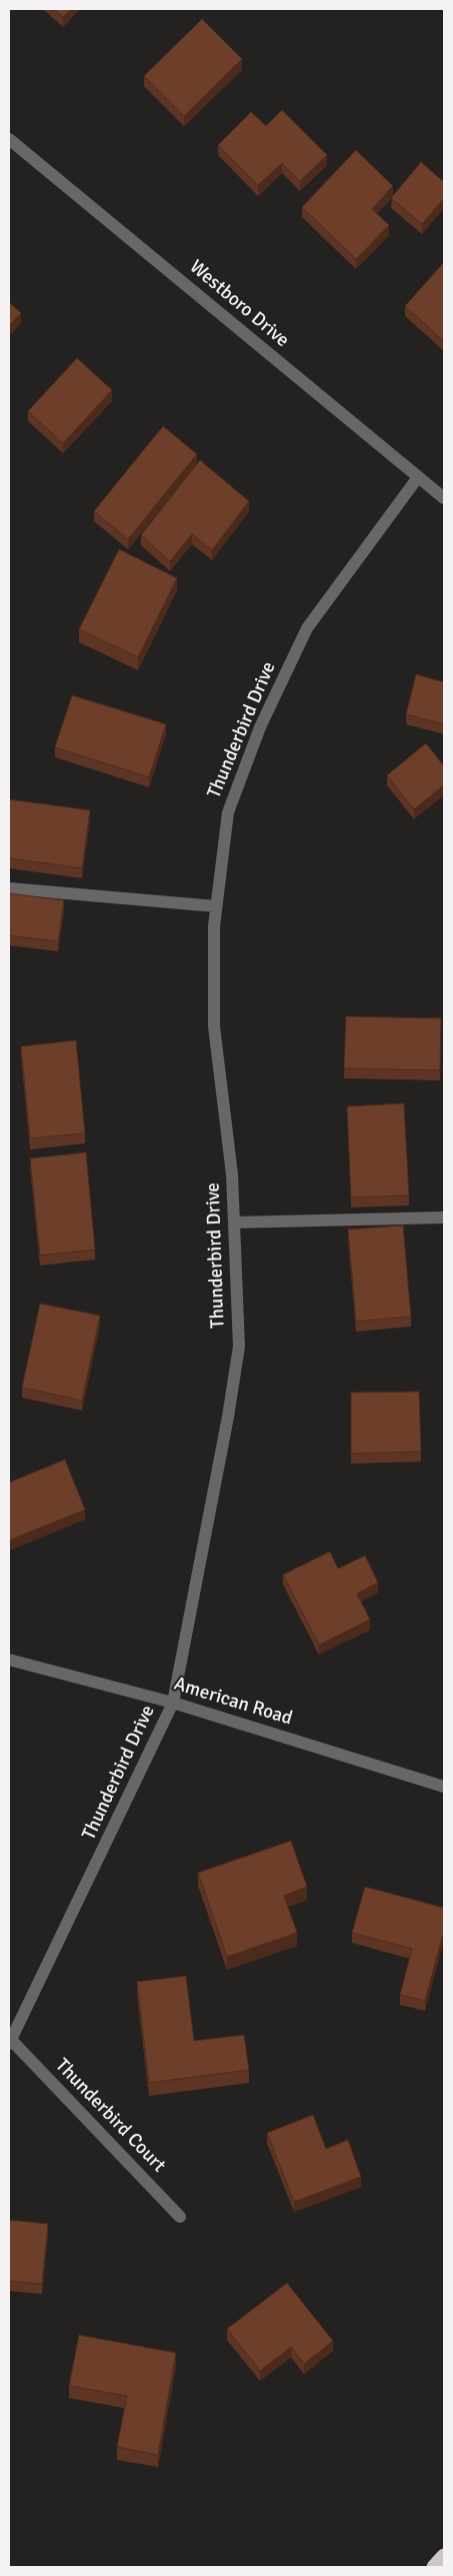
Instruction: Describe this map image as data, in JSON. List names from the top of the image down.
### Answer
{
  "streets": {
    "street": [
      "Westboro Drive",
      "Thunderbird Drive",
      "American Road",
      "Thunderbird Court"
    ]
  },
  "crossings": [
    ["Westboro Drive", "Thunderbird Drive"],
    ["Thunderbird Drive", "American Road"],
    ["Thunderbird Drive", "Thunderbird Court"]
  ]
}
